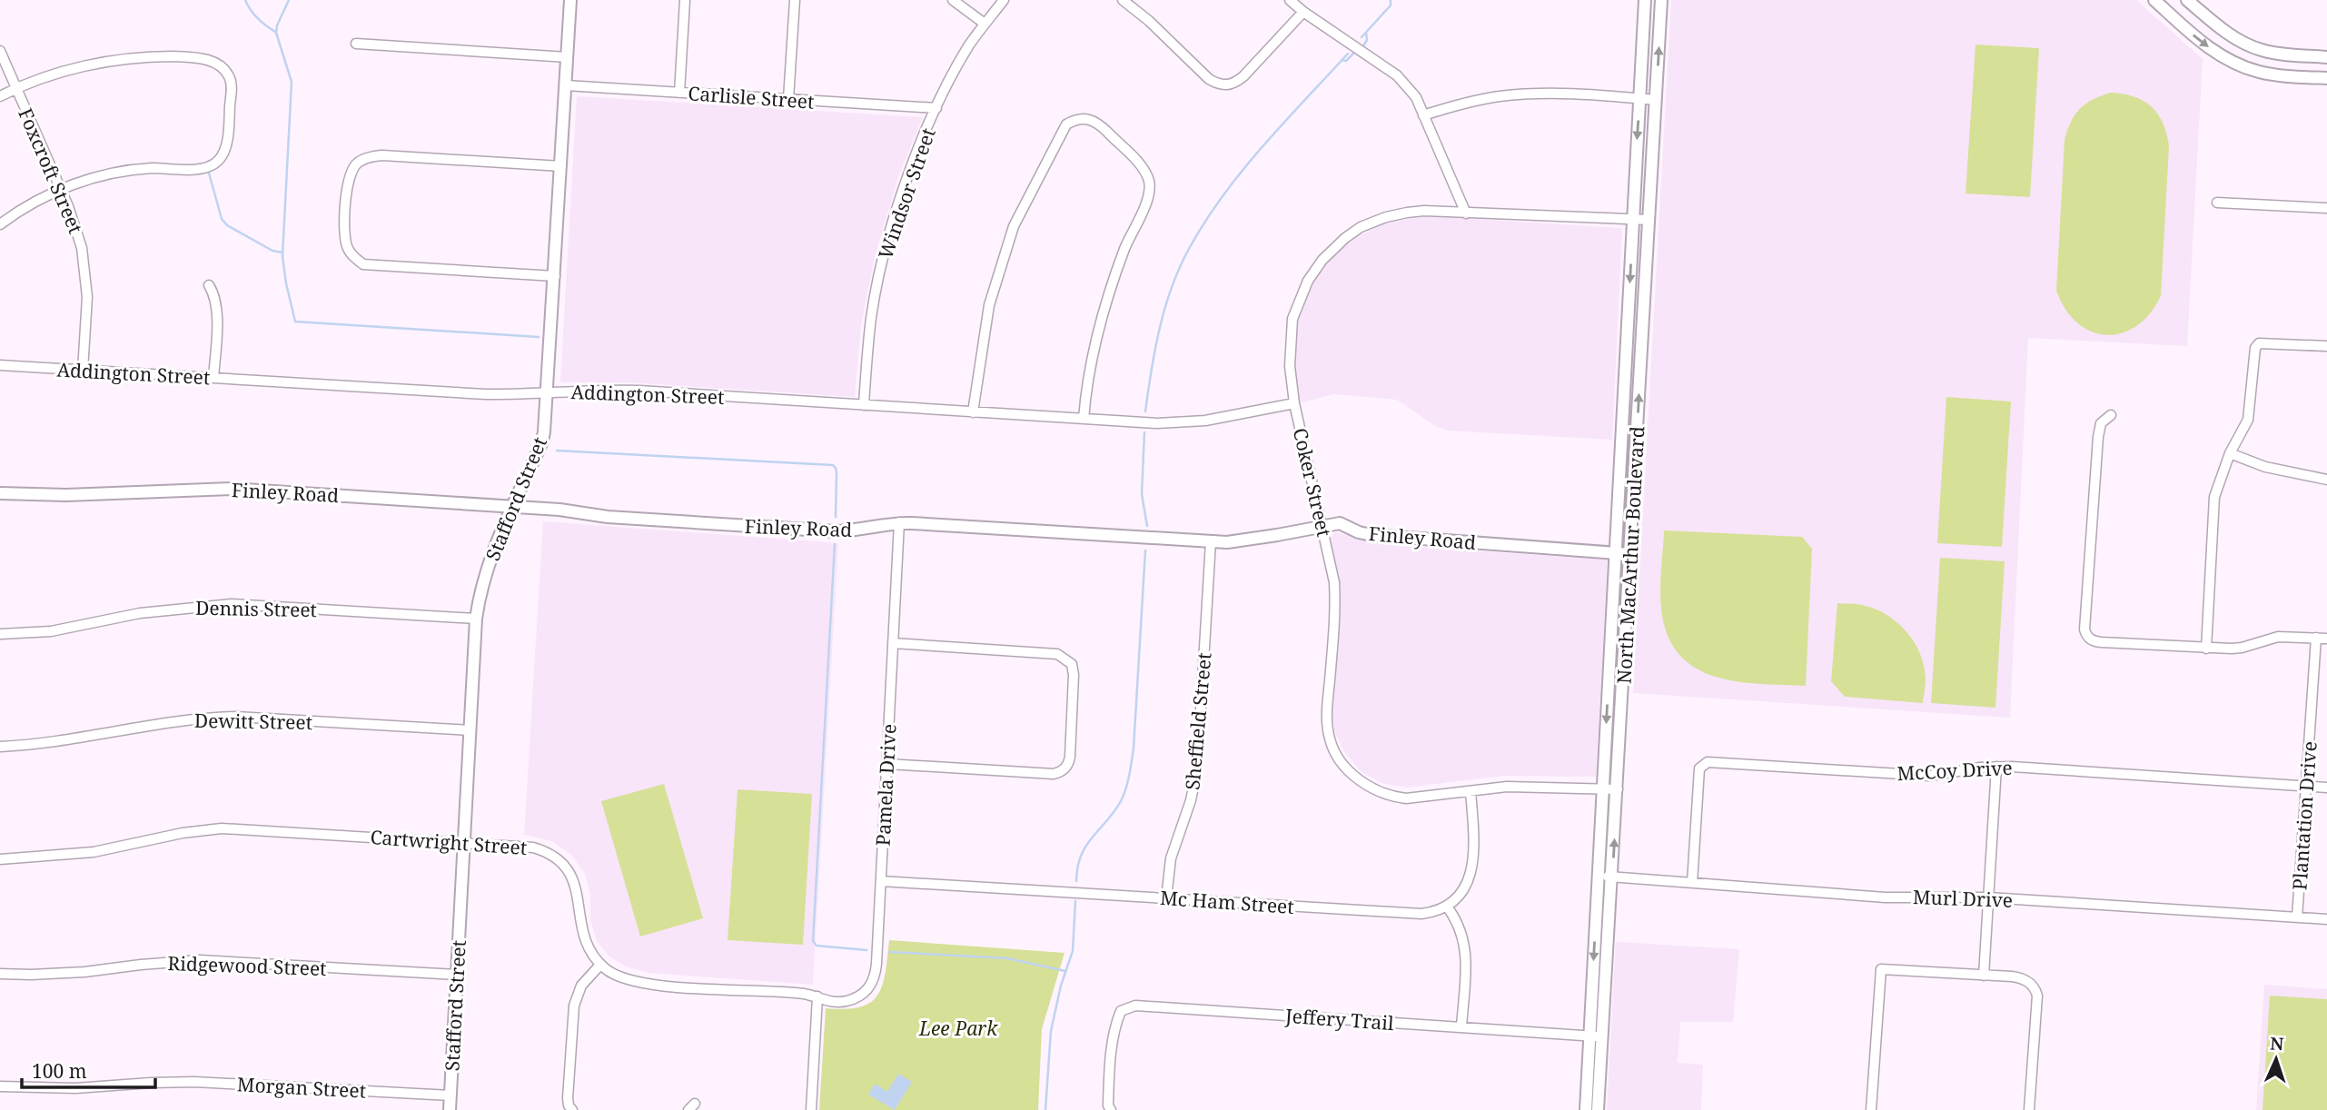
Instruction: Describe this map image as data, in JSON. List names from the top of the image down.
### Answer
{
  "streets": {
    "street": [
      "Carlisle Street",
      "Foxcroft Street",
      "Windsor Street",
      "Addington Street",
      "Coker Street",
      "Finley Road",
      "Stafford Street",
      "North MacArthur Boulevard",
      "Dennis Street",
      "Dewitt Street",
      "Sheffield Street",
      "McCoy Drive",
      "Pamela Drive",
      "Plantation Drive",
      "Cartwright Street",
      "Murl Drive",
      "Mc Ham Street",
      "Ridgewood Street",
      "Jeffery Trail",
      "Morgan Street"
    ]
  },
  "crossings": [
    ["Carlisle Street", "Windsor Street"],
    ["Carlisle Street", "Stafford Street"],
    ["Foxcroft Street", "Addington Street"],
    ["Windsor Street", "Addington Street"],
    ["Addington Street", "Coker Street"],
    ["Addington Street", "Stafford Street"],
    ["Coker Street", "Finley Road"],
    ["Coker Street", "North MacArthur Boulevard"],
    ["Finley Road", "Stafford Street"],
    ["Finley Road", "North MacArthur Boulevard"],
    ["Finley Road", "Sheffield Street"],
    ["Finley Road", "Pamela Drive"],
    ["Stafford Street", "Dennis Street"],
    ["Stafford Street", "Dewitt Street"],
    ["Stafford Street", "Cartwright Street"],
    ["Stafford Street", "Ridgewood Street"],
    ["Stafford Street", "Morgan Street"],
    ["North MacArthur Boulevard", "Murl Drive"],
    ["North MacArthur Boulevard", "Jeffery Trail"],
    ["Sheffield Street", "Mc Ham Street"],
    ["McCoy Drive", "Plantation Drive"],
    ["McCoy Drive", "Murl Drive"],
    ["Pamela Drive", "Cartwright Street"],
    ["Pamela Drive", "Mc Ham Street"],
    ["Plantation Drive", "Murl Drive"]
  ],
  "parks": ["Lee Park"],
  "scale_bar": "100 m",
  "north": "top"
}
